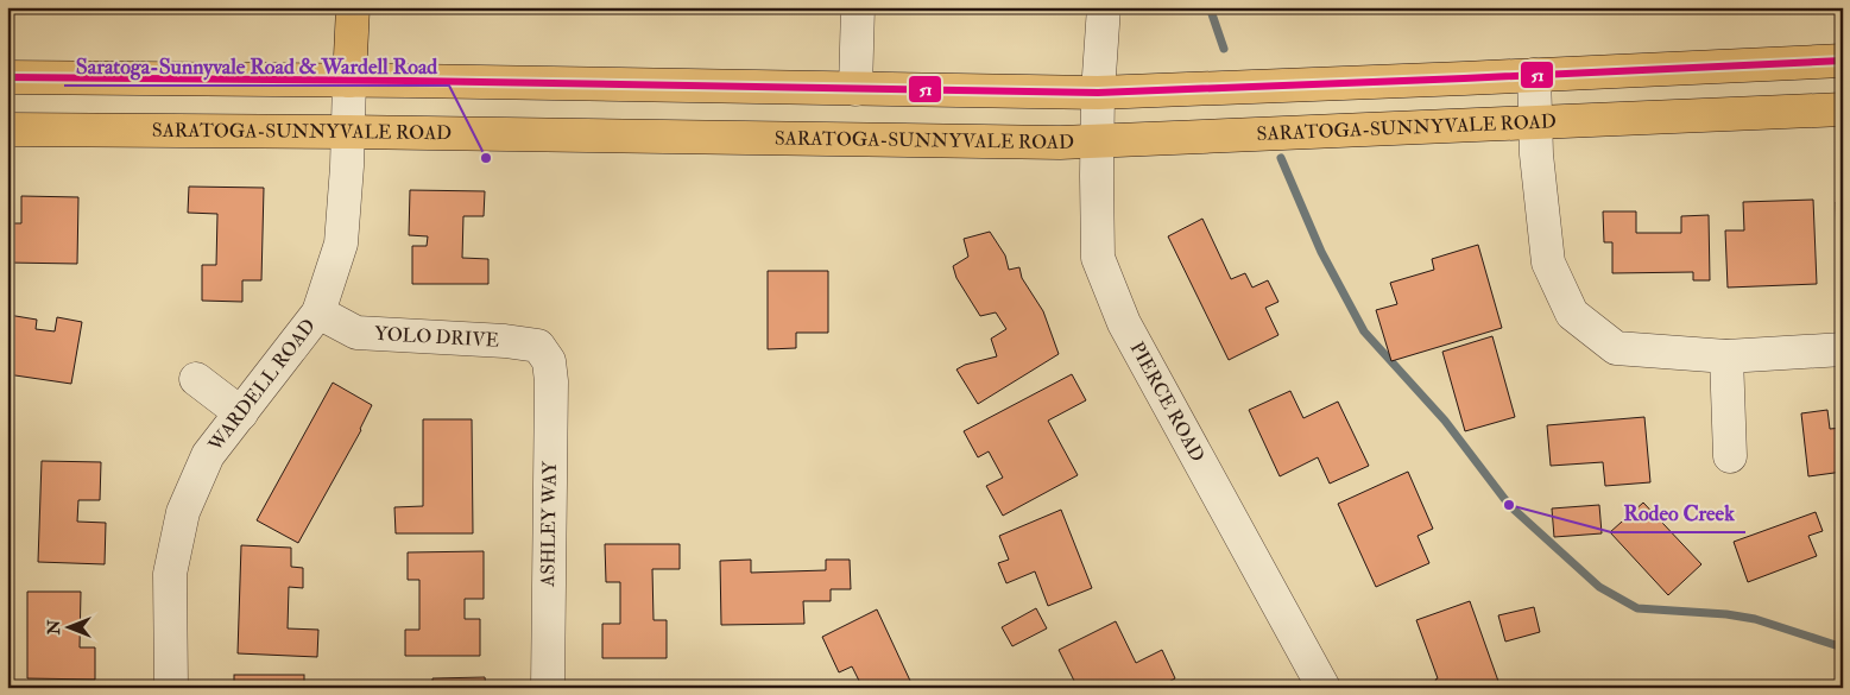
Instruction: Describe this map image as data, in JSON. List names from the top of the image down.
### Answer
{
  "streets": {
    "main road": ["SARATOGA-SUNNYVALE ROAD"],
    "street": [
      "YOLO DRIVE",
      "WARDELL ROAD",
      "PIERCE ROAD",
      "ASHLEY WAY"
    ]
  },
  "crossings": [
    ["SARATOGA-SUNNYVALE ROAD", "WARDELL ROAD"],
    ["SARATOGA-SUNNYVALE ROAD", "PIERCE ROAD"],
    ["YOLO DRIVE", "WARDELL ROAD"],
    ["YOLO DRIVE", "ASHLEY WAY"]
  ],
  "places": ["Saratoga-Sunnyvale Road & Wardell Road", "Rodeo Creek"],
  "lines": ["transit line 51"],
  "north": "left"
}
